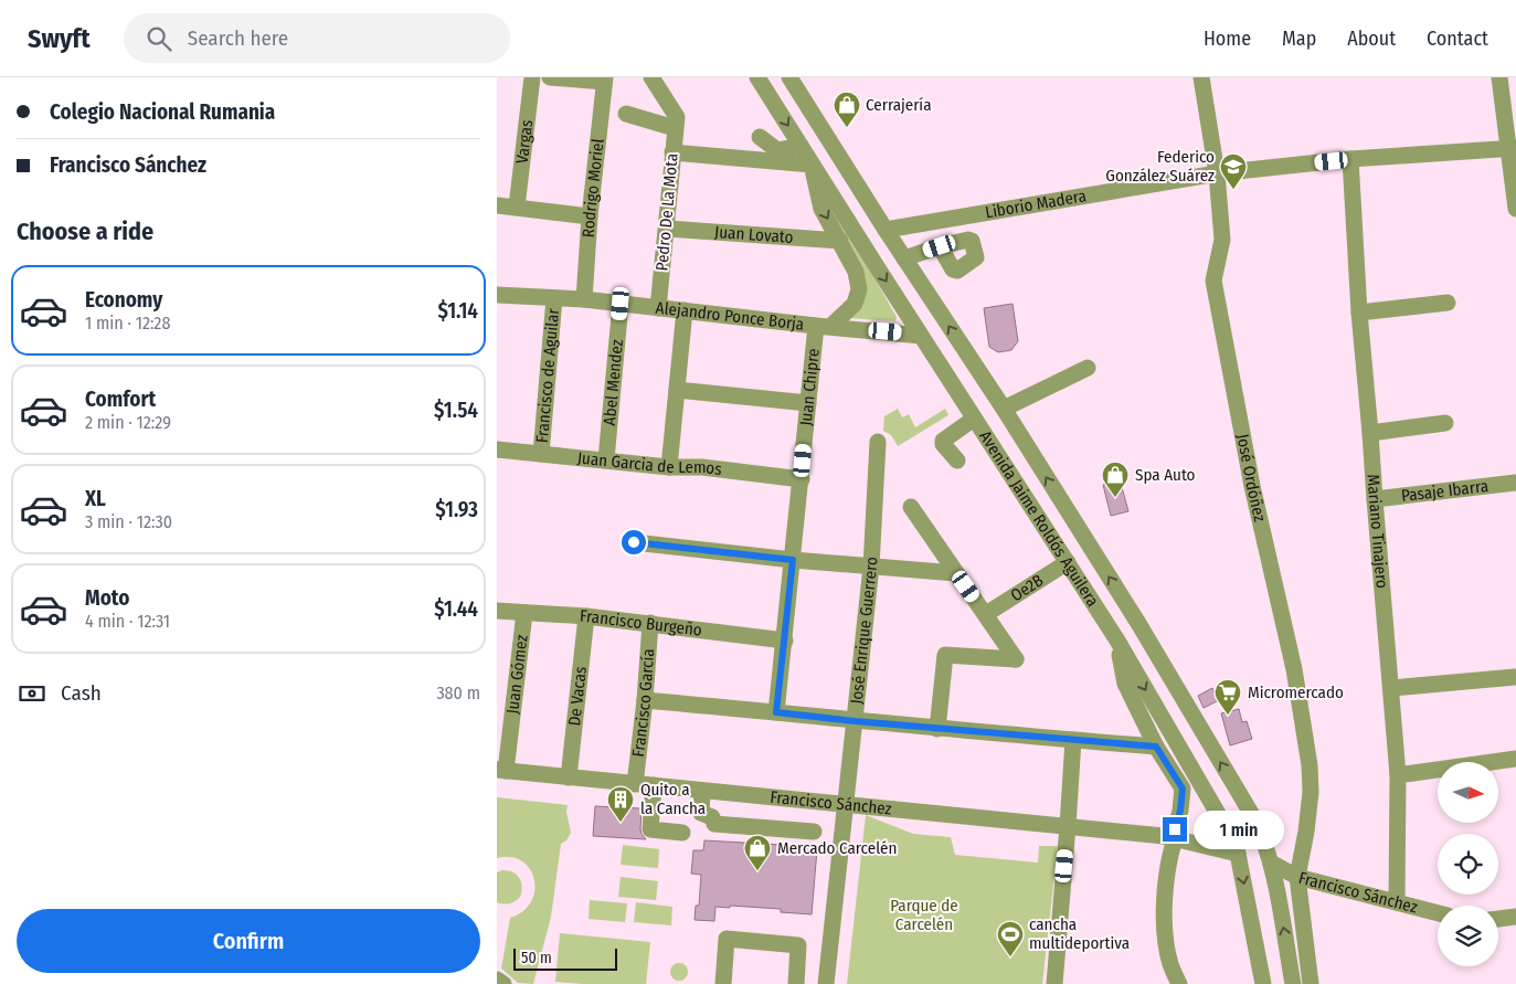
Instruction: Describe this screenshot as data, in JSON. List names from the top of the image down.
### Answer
{
  "streets": {
    "street": [
      "Vargas",
      "Rodrigo Moriel",
      "Liborio Madera",
      "Pedro De La Mota",
      "Juan Lovato",
      "Alejandro Ponce Borja",
      "Francisco de Aguilar",
      "Abel Mendez",
      "Juan Chipre",
      "Juan Garcia de Lemos",
      "José Ordóñez",
      "Pasaje Ibarra",
      "Avenida Jaime Roldós Aguilera",
      "Mariano Tinajero",
      "Oe2B",
      "Francisco Burgeño",
      "José Enrique Guerrero",
      "Juan Gómez",
      "De Vacas",
      "Francisco García",
      "Francisco Sánchez"
    ]
  },
  "crossings": [
    ["Rodrigo Moriel", "Alejandro Ponce Borja"],
    ["Liborio Madera", "José Ordóñez"],
    ["Liborio Madera", "Avenida Jaime Roldós Aguilera"],
    ["Liborio Madera", "Mariano Tinajero"],
    ["Pedro De La Mota", "Juan Lovato"],
    ["Pedro De La Mota", "Alejandro Ponce Borja"],
    ["Alejandro Ponce Borja", "Francisco de Aguilar"],
    ["Alejandro Ponce Borja", "Abel Mendez"],
    ["Alejandro Ponce Borja", "Juan Chipre"],
    ["Alejandro Ponce Borja", "Avenida Jaime Roldós Aguilera"],
    ["Francisco de Aguilar", "Juan Garcia de Lemos"],
    ["Abel Mendez", "Juan Garcia de Lemos"],
    ["Juan Chipre", "Juan Garcia de Lemos"],
    ["Juan Chipre", "Francisco Burgeño"],
    ["José Ordóñez", "Francisco Sánchez"],
    ["Pasaje Ibarra", "Mariano Tinajero"],
    ["Avenida Jaime Roldós Aguilera", "Oe2B"],
    ["Avenida Jaime Roldós Aguilera", "Francisco Sánchez"],
    ["Mariano Tinajero", "Francisco Sánchez"],
    ["Francisco Burgeño", "Juan Gómez"],
    ["Francisco Burgeño", "De Vacas"],
    ["Francisco Burgeño", "Francisco García"],
    ["José Enrique Guerrero", "Francisco Sánchez"],
    ["Juan Gómez", "Francisco Sánchez"],
    ["De Vacas", "Francisco Sánchez"],
    ["Francisco García", "Francisco Sánchez"]
  ],
  "parks": ["Parque de Carcelén"],
  "places": {
    "shop": ["Cerrajería", "Spa Auto", "Mercado Carcelén"],
    "school or university": ["Federico González Suárez"],
    "supermarket": ["Micromercado"],
    "building": ["Quito a la Cancha"],
    "sports": ["cancha multideportiva"]
  },
  "scale_bar": "50 m",
  "north": "right",
  "page": {
    "header": "Swyft",
    "search": "Search here",
    "nav": [
      "Home",
      "Map",
      "About",
      "Contact"
    ],
    "banner": ["Colegio Nacional Rumania", "Francisco Sánchez"],
    "heading": "Choose a ride",
    "list": [
      {
        "name": "Economy",
        "note": "1 min · 12:28",
        "value": "$1.14"
      },
      {
        "name": "Comfort",
        "note": "2 min · 12:29",
        "value": "$1.54"
      },
      {
        "name": "XL",
        "note": "3 min · 12:30",
        "value": "$1.93"
      },
      {
        "name": "Moto",
        "note": "4 min · 12:31",
        "value": "$1.44"
      }
    ],
    "pay": ["Cash", "380 m"],
    "bubble": "1 min",
    "buttons": "Confirm",
    "scale": "50 m"
  }
}
